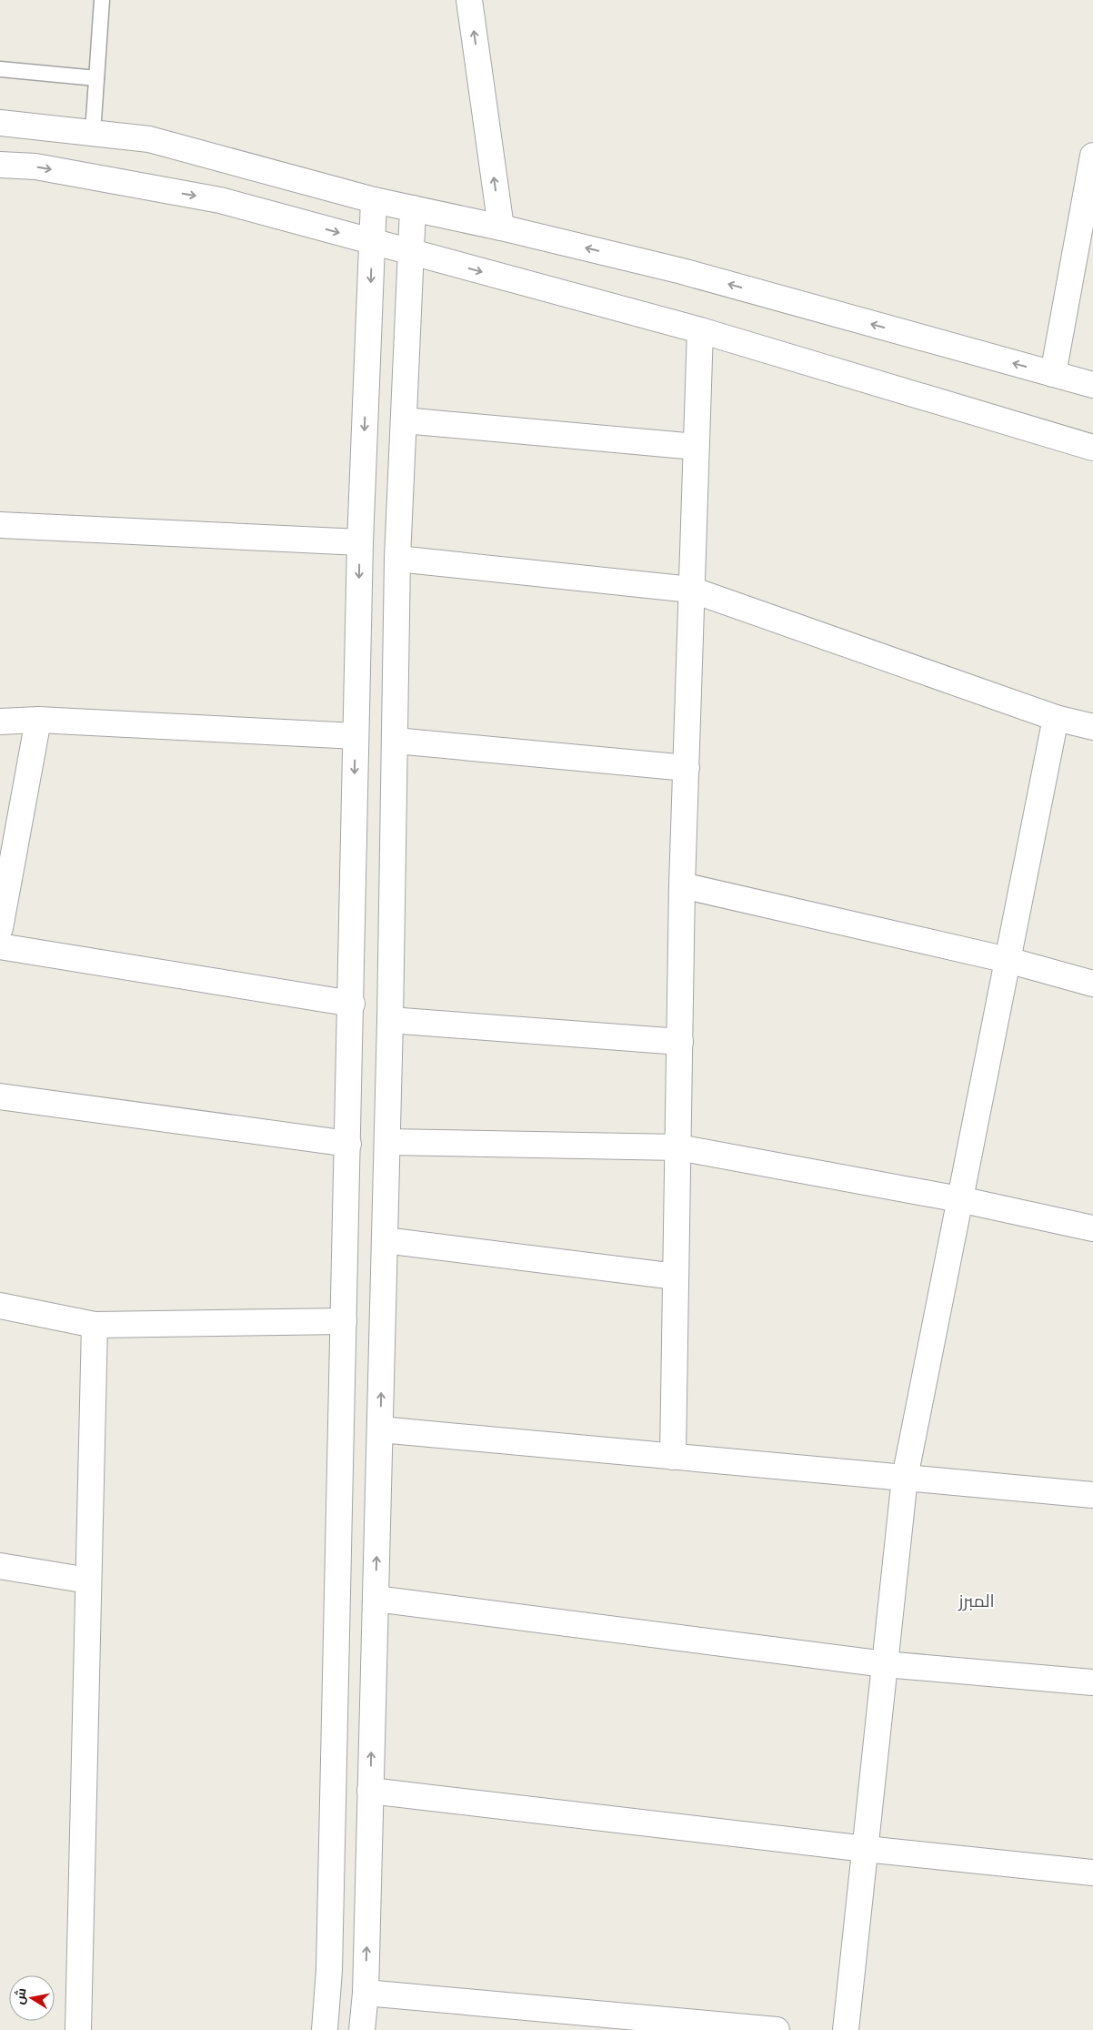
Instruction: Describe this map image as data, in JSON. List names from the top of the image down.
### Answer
{
  "districts": ["المبرز"],
  "north": "left"
}
